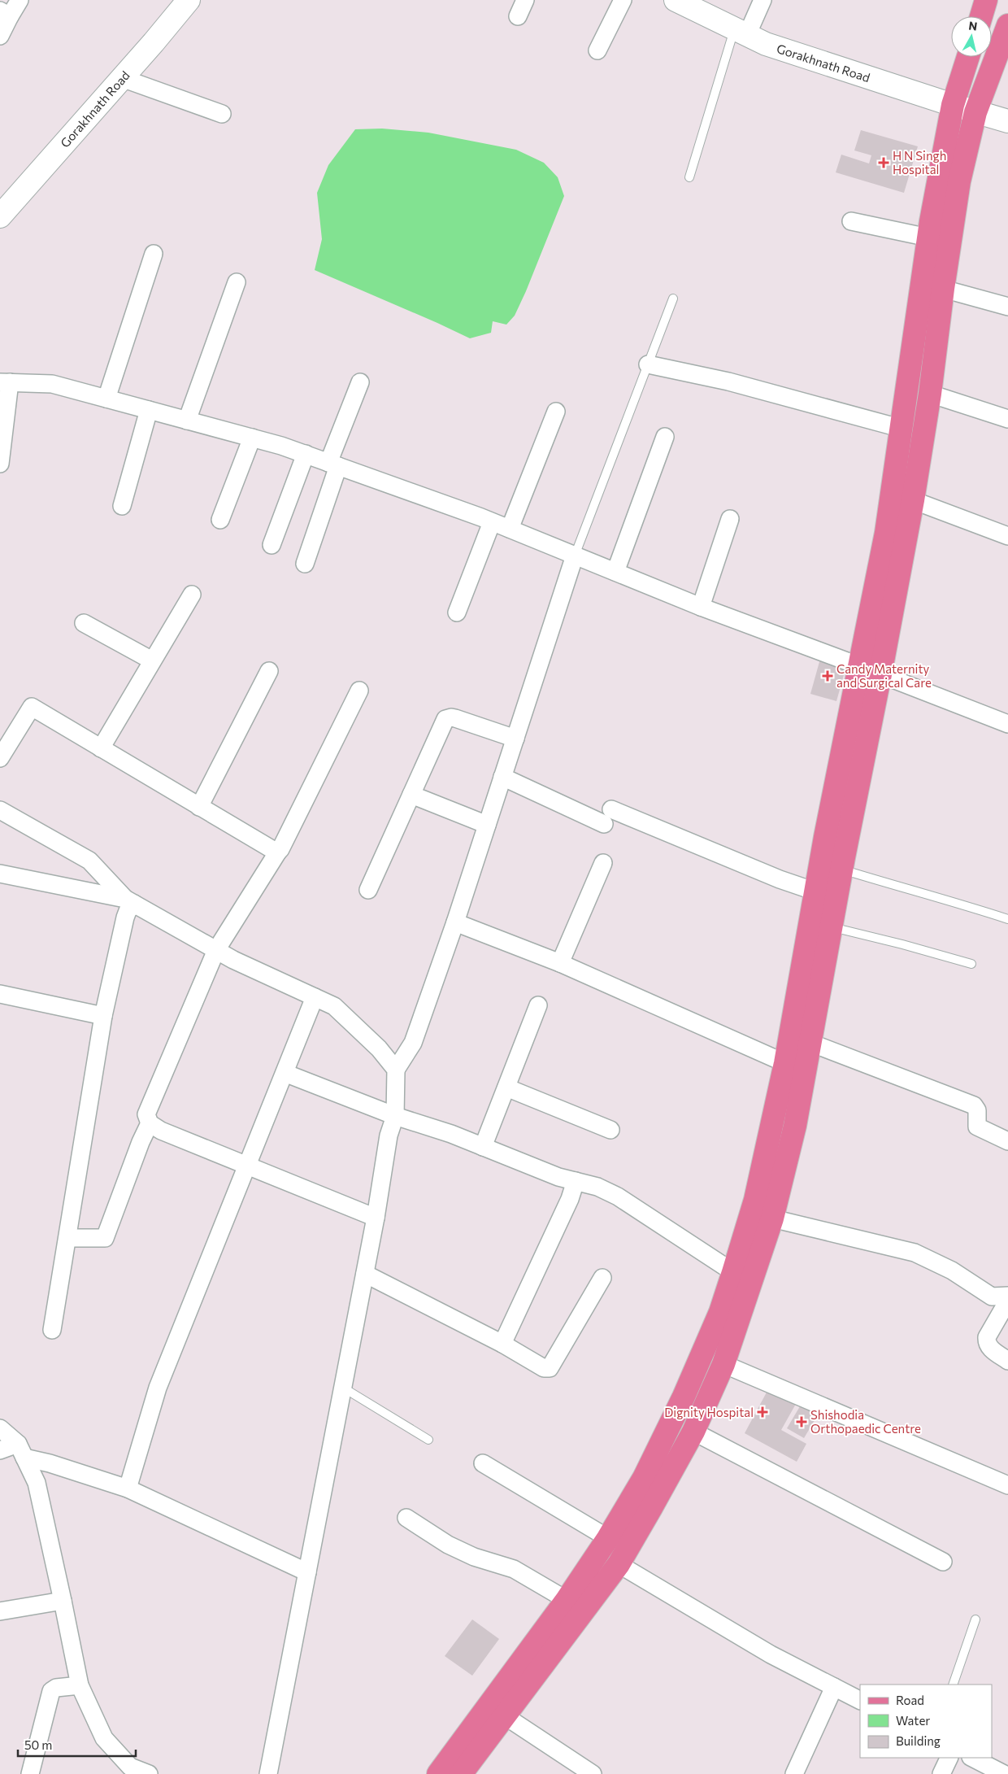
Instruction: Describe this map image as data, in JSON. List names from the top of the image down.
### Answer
{
  "streets": {
    "main road": ["Gorakhnath Road"]
  },
  "places": {
    "health": [
      "H N Singh Hospital",
      "Candy Maternity and Surgical Care",
      "Dignity Hospital",
      "Shishodia Orthopaedic Centre"
    ]
  },
  "legend": ["Road", "Water", "Building"],
  "scale_bar": "50 m",
  "north": "top"
}
